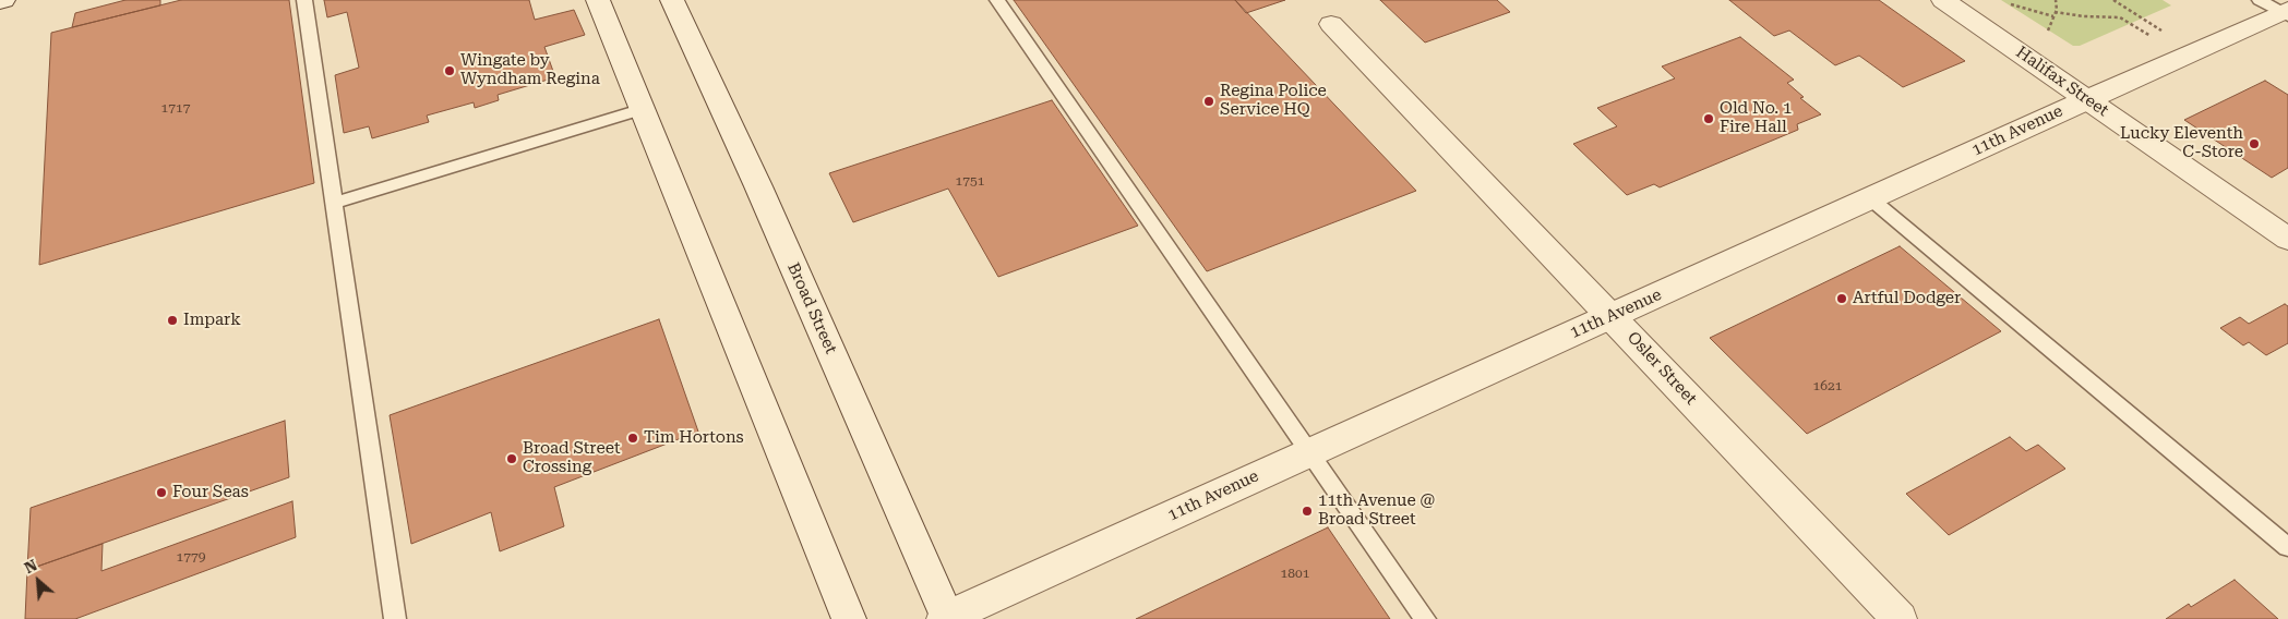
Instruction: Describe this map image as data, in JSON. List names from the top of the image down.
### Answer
{
  "streets": {
    "street": [
      "Halifax Street",
      "11th Avenue",
      "Broad Street",
      "Osler Street"
    ]
  },
  "crossings": [
    ["Halifax Street", "11th Avenue"],
    ["11th Avenue", "Broad Street"],
    ["11th Avenue", "Osler Street"]
  ],
  "places": [
    "Wingate by Wyndham Regina",
    "Regina Police Service HQ",
    "Old No. 1 Fire Hall",
    "Lucky Eleventh C-Store",
    "Artful Dodger",
    "Impark",
    "Tim Hortons",
    "Broad Street Crossing",
    "Four Seas",
    "11th Avenue @ Broad Street"
  ],
  "house_numbers": [
    "1717",
    "1751",
    "1621",
    "1779",
    "1801"
  ],
  "north": "top left"
}
